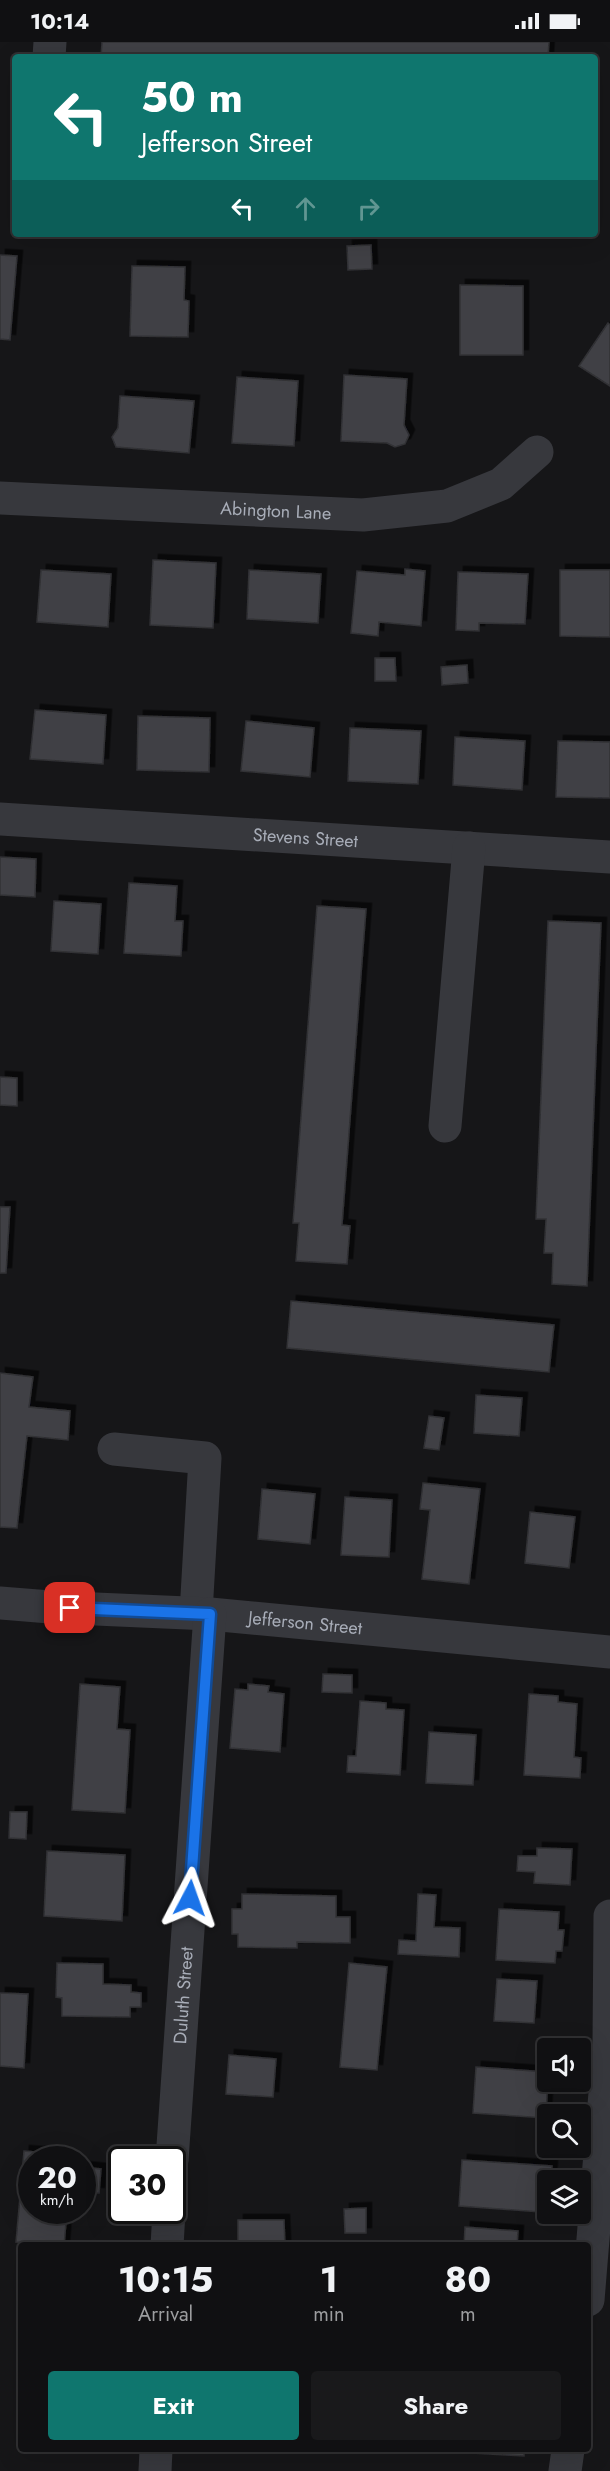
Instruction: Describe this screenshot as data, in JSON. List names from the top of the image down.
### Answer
{
  "streets": {
    "street": [
      "Abington Lane",
      "Stevens Street",
      "Jefferson Street",
      "Duluth Street"
    ]
  },
  "crossings": [
    ["Jefferson Street", "Duluth Street"]
  ],
  "page": {
    "status": "10:14",
    "turn": ["50 m", "Jefferson Street"],
    "speed": "20 km/h",
    "limit": "30",
    "eta": [
      "10:15",
      "Arrival",
      "1",
      "min",
      "80",
      "m"
    ],
    "buttons": ["Exit", "Share"]
  }
}
